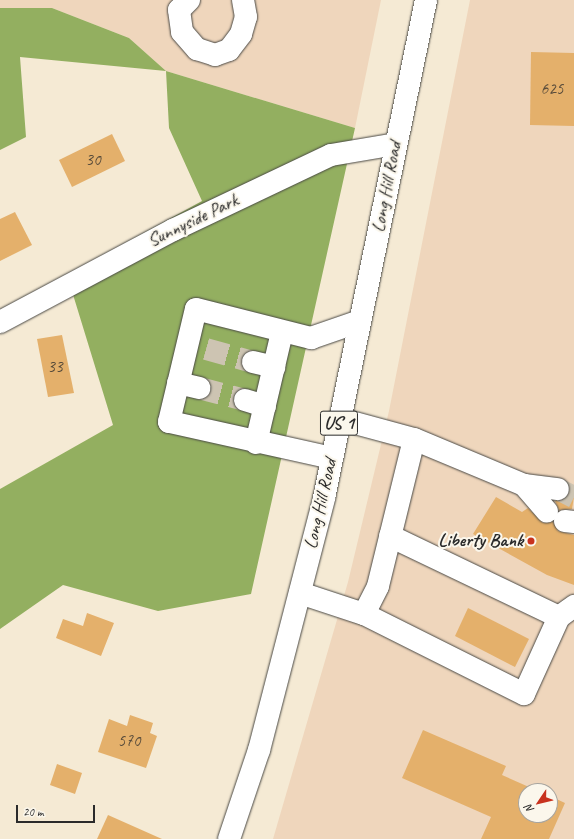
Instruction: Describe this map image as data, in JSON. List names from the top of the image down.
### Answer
{
  "streets": {
    "main road": ["Long Hill Road", "Sunnyside Park", "US 1"]
  },
  "crossings": [
    ["Long Hill Road", "Sunnyside Park"]
  ],
  "places": ["Liberty Bank"],
  "house_numbers": [
    "625",
    "30",
    "33",
    "570"
  ],
  "scale_bar": "20 m",
  "north": "bottom left"
}
